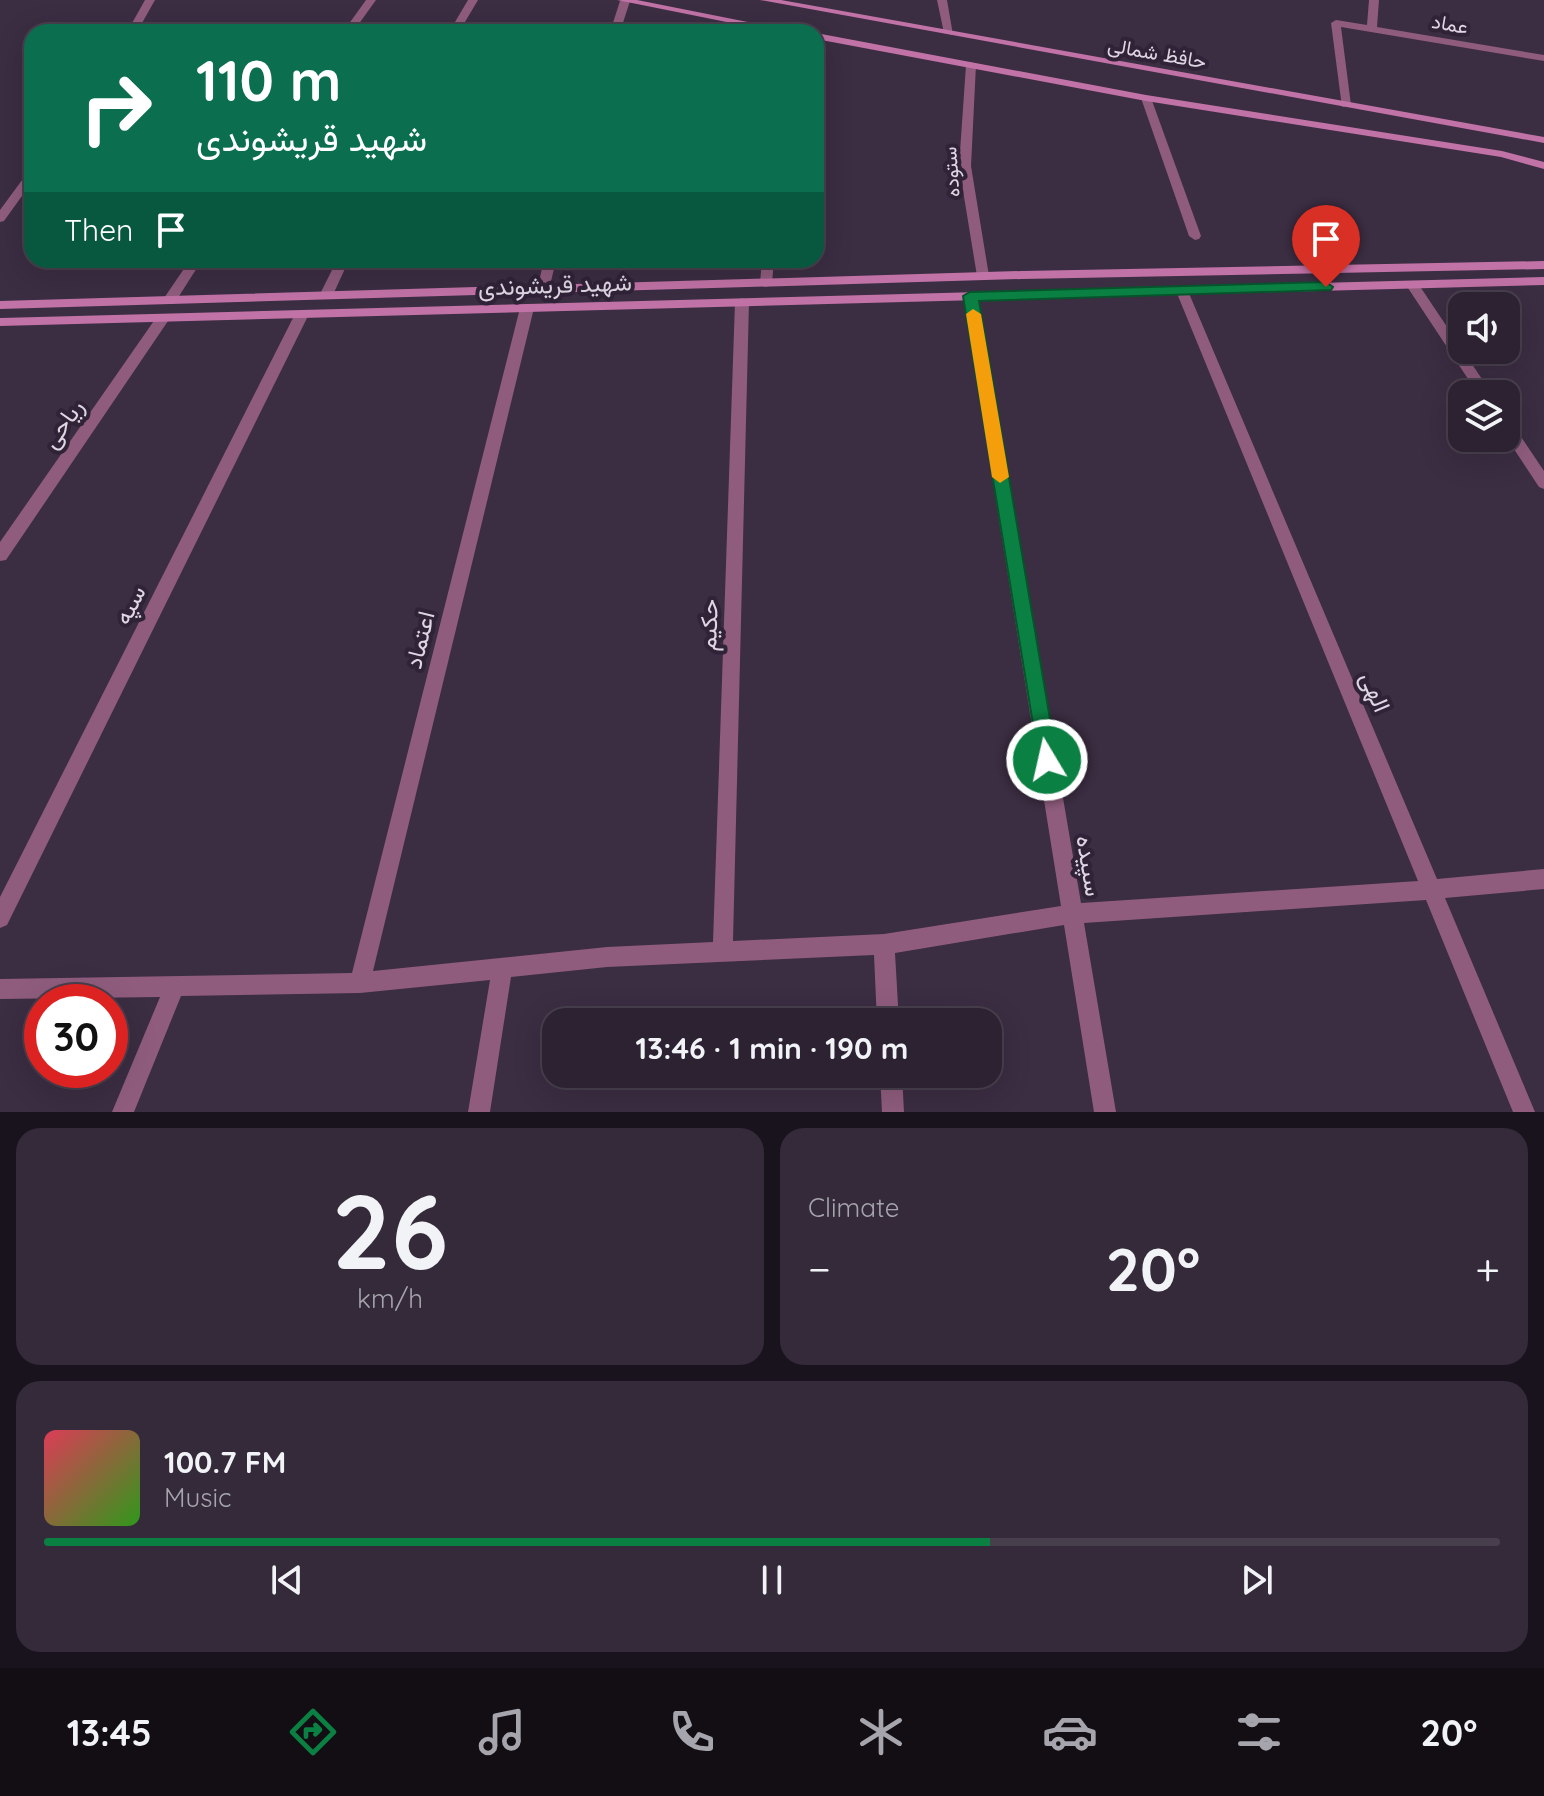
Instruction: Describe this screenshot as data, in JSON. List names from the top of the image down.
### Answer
{
  "streets": {
    "main road": ["حافظ شمالی", "شهید قریشوندی"],
    "street": [
      "عماد",
      "ستوده",
      "ریاحی",
      "سپه",
      "حکیم",
      "اعتماد",
      "الهی",
      "سپیده"
    ]
  },
  "crossings": [
    ["عماد", "حافظ شمالی"],
    ["حافظ شمالی", "ستوده"],
    ["ستوده", "شهید قریشوندی"],
    ["شهید قریشوندی", "ریاحی"],
    ["شهید قریشوندی", "سپه"],
    ["شهید قریشوندی", "حکیم"],
    ["شهید قریشوندی", "اعتماد"],
    ["شهید قریشوندی", "الهی"],
    ["شهید قریشوندی", "سپیده"]
  ],
  "page": {
    "turn": ["110 m", "شهید قریشوندی"],
    "then": "Then",
    "limit": "30",
    "trip": "13:46 · 1 min · 190 m",
    "tile": [
      ["26", "km/h"],
      "Climate"
    ],
    "heat": ["−", "20°", "+"],
    "song": ["100.7 FM", "Music"],
    "tabs": ["13:45", "20°"]
  }
}
